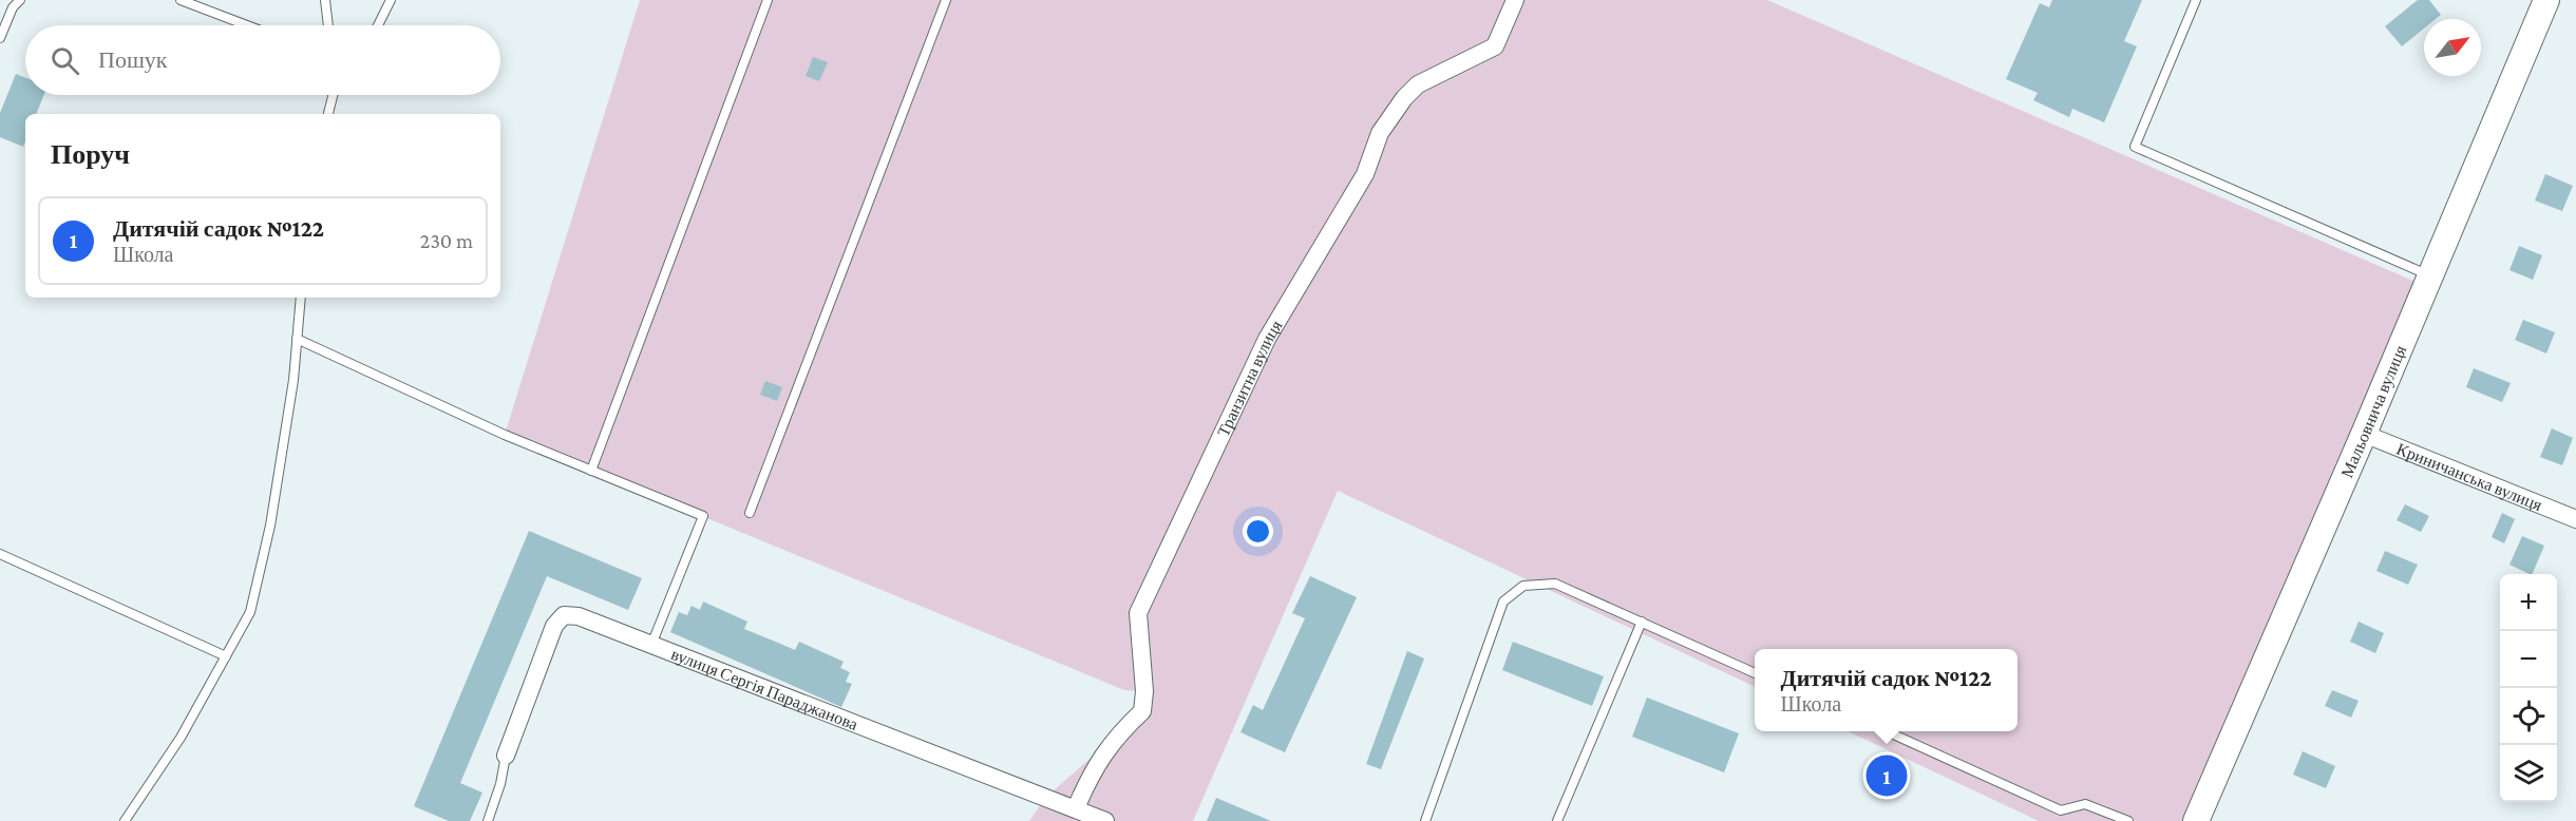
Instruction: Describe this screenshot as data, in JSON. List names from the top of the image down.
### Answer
{
  "streets": {
    "street": [
      "Транзитна вулиця",
      "Мальовнича вулиця",
      "Криничанська вулиця",
      "вулиця Сергія Параджанова"
    ]
  },
  "crossings": [
    ["Транзитна вулиця", "вулиця Сергія Параджанова"],
    ["Мальовнича вулиця", "Криничанська вулиця"]
  ],
  "north": "top right",
  "page": {
    "search": "Пошук",
    "heading": "Поруч",
    "list": [
      {
        "mark": "1",
        "name": "Дитячій садок №122",
        "note": "Школа",
        "value": "230 m"
      }
    ],
    "map_buttons": ["+", "−"],
    "popup": ["Дитячій садок №122", "Школа"],
    "pins": "1"
  }
}
